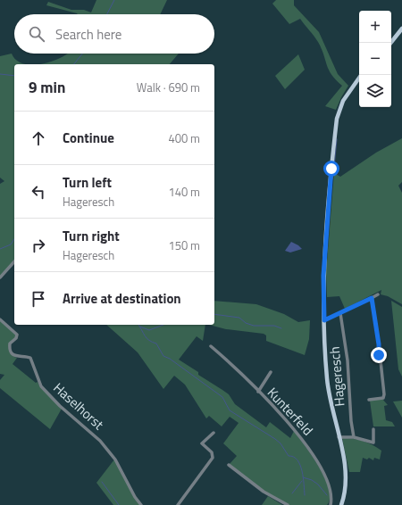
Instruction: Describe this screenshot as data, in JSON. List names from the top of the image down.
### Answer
{
  "streets": {
    "street": ["Hageresch", "Haselhorst", "Kunterfeld"]
  },
  "page": {
    "map_buttons": ["+", "−"],
    "search": "Search here",
    "heading": ["9 min", "Walk · 690 m"],
    "list": [
      ["Continue", "400 m"],
      ["Turn left", "Hageresch", "140 m"],
      ["Turn right", "Hageresch", "150 m"],
      "Arrive at destination"
    ]
  }
}
